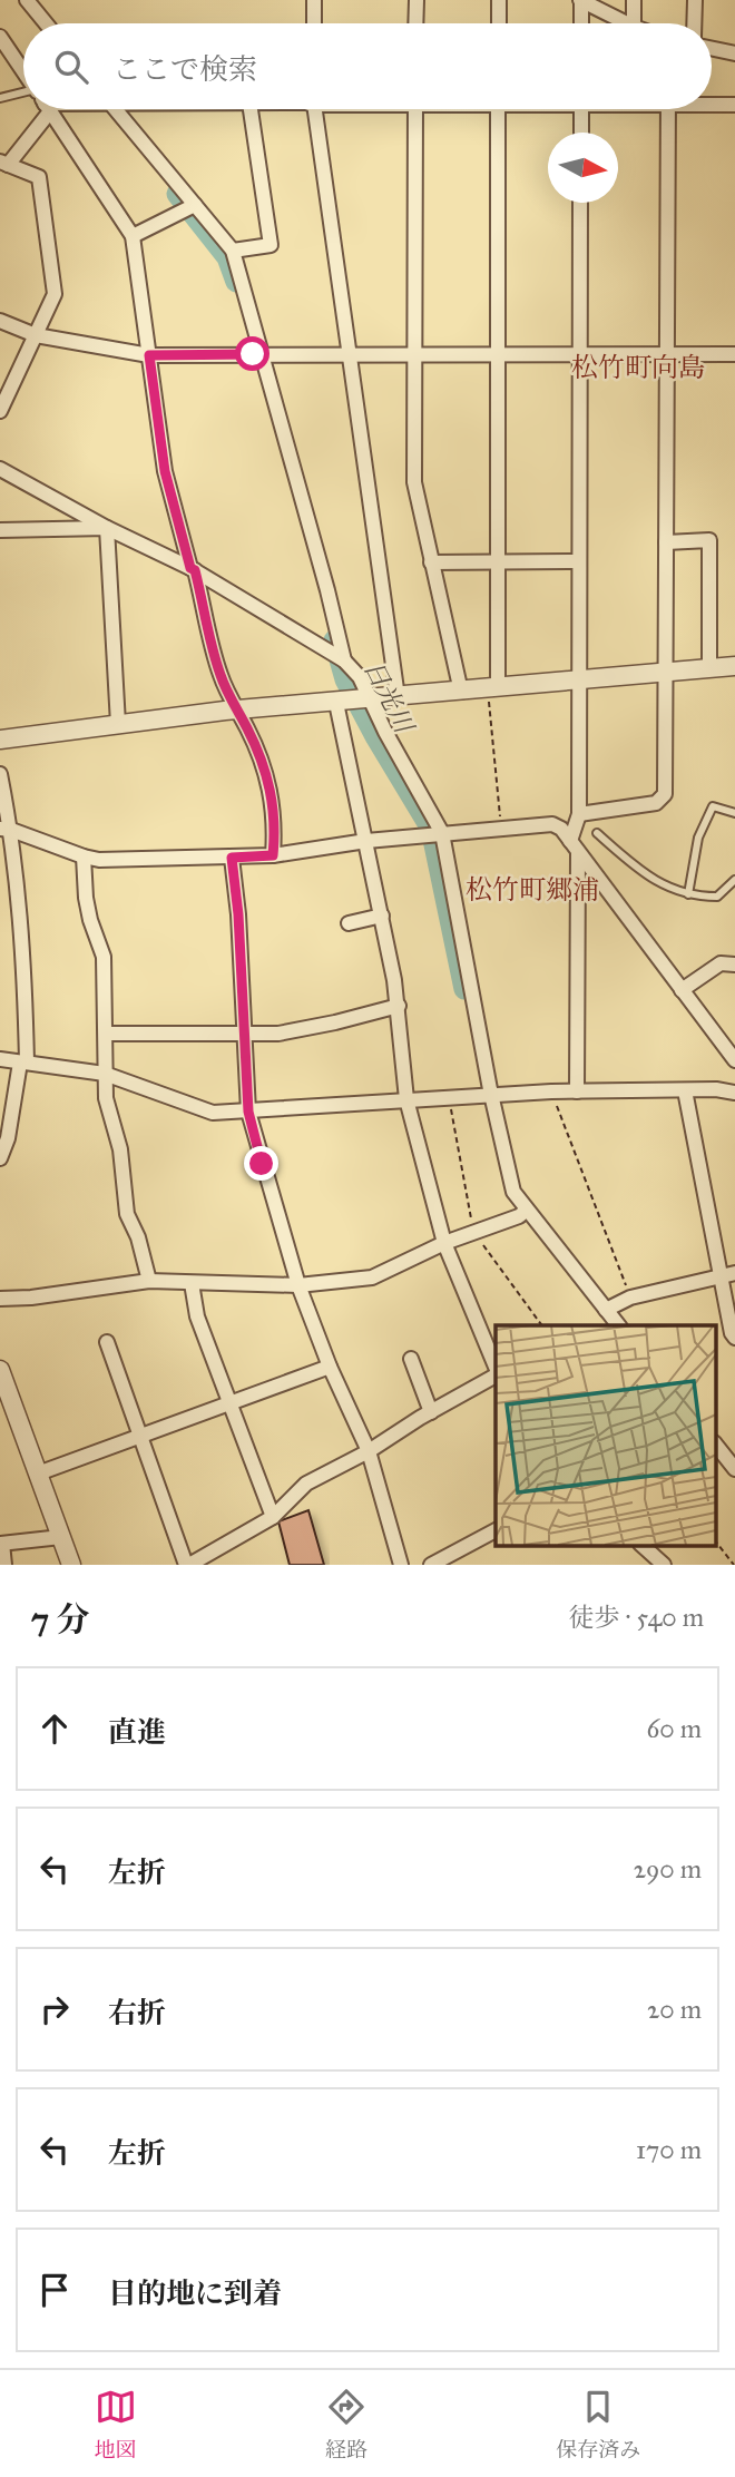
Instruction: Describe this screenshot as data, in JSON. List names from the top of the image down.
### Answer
{
  "districts": ["松竹町向島", "松竹町郷浦"],
  "water": ["日光川"],
  "north": "right",
  "page": {
    "search": "ここで検索",
    "heading": ["7 分", "徒歩 · 540 m"],
    "list": [
      ["直進", "60 m"],
      ["左折", "290 m"],
      ["右折", "20 m"],
      ["左折", "170 m"],
      "目的地に到着"
    ],
    "nav": ["地図", "経路", "保存済み"]
  }
}
